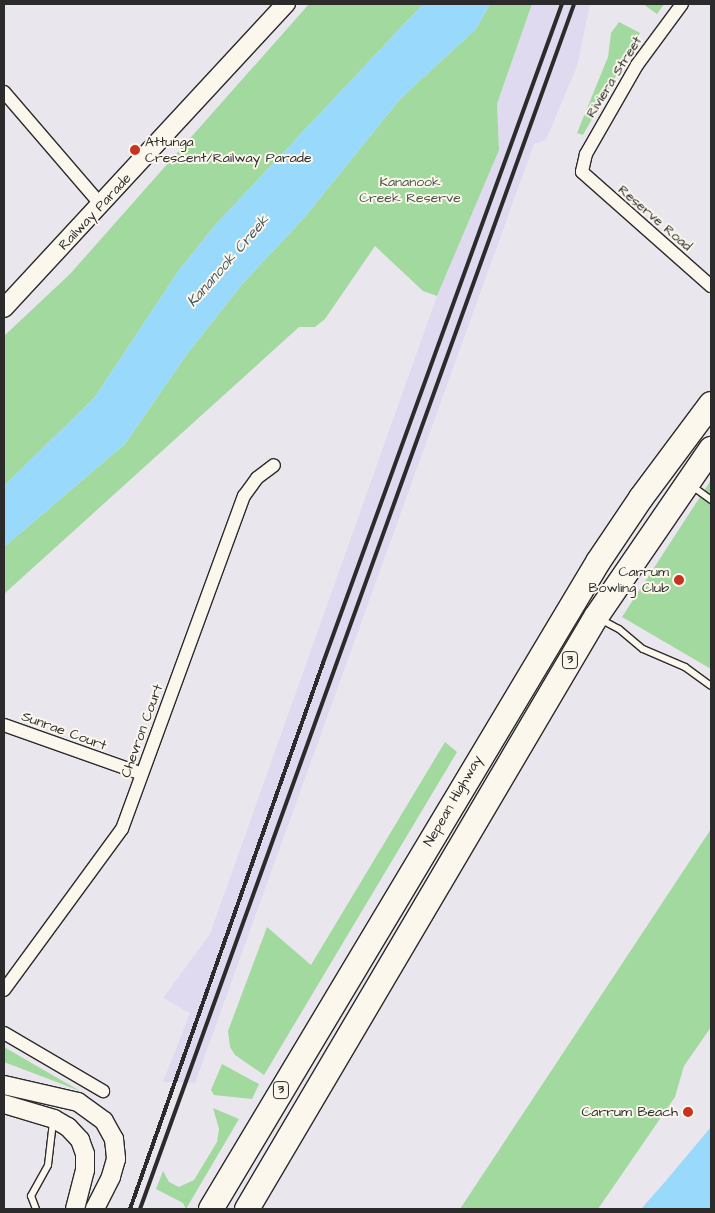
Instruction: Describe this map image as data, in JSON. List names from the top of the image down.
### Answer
{
  "streets": {
    "highway": ["3", "Nepean Highway"],
    "street": [
      "Riviera Street",
      "Railway Parade",
      "Reserve Road",
      "Sunrae Court",
      "Chevron Court"
    ]
  },
  "crossings": [
    ["Riviera Street", "Reserve Road"],
    ["Sunrae Court", "Chevron Court"]
  ],
  "water": ["Kananook Creek"],
  "parks": ["Kananook Creek Reserve"],
  "places": ["Attunga Crescent/Railway Parade", "Carrum Bowling Club", "Carrum Beach"]
}
